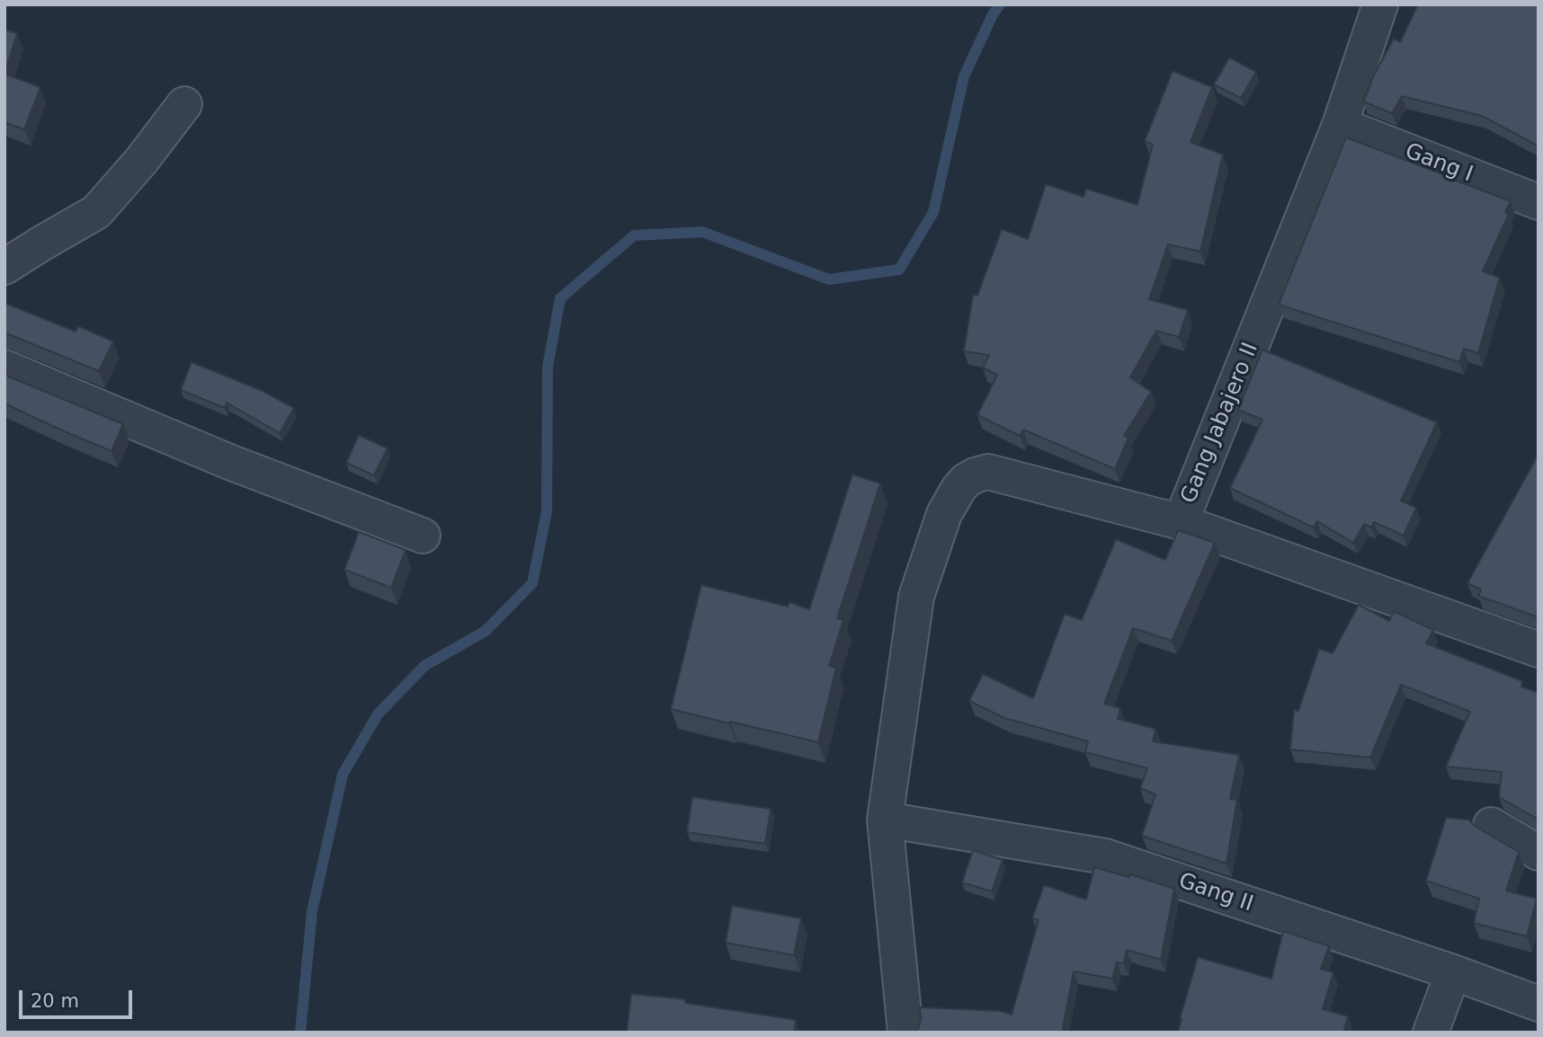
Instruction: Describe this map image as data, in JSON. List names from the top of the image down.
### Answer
{
  "streets": {
    "street": ["Gang I", "Gang Jabajero II", "Gang II"]
  },
  "crossings": [
    ["Gang I", "Gang Jabajero II"]
  ],
  "scale_bar": "20 m"
}
